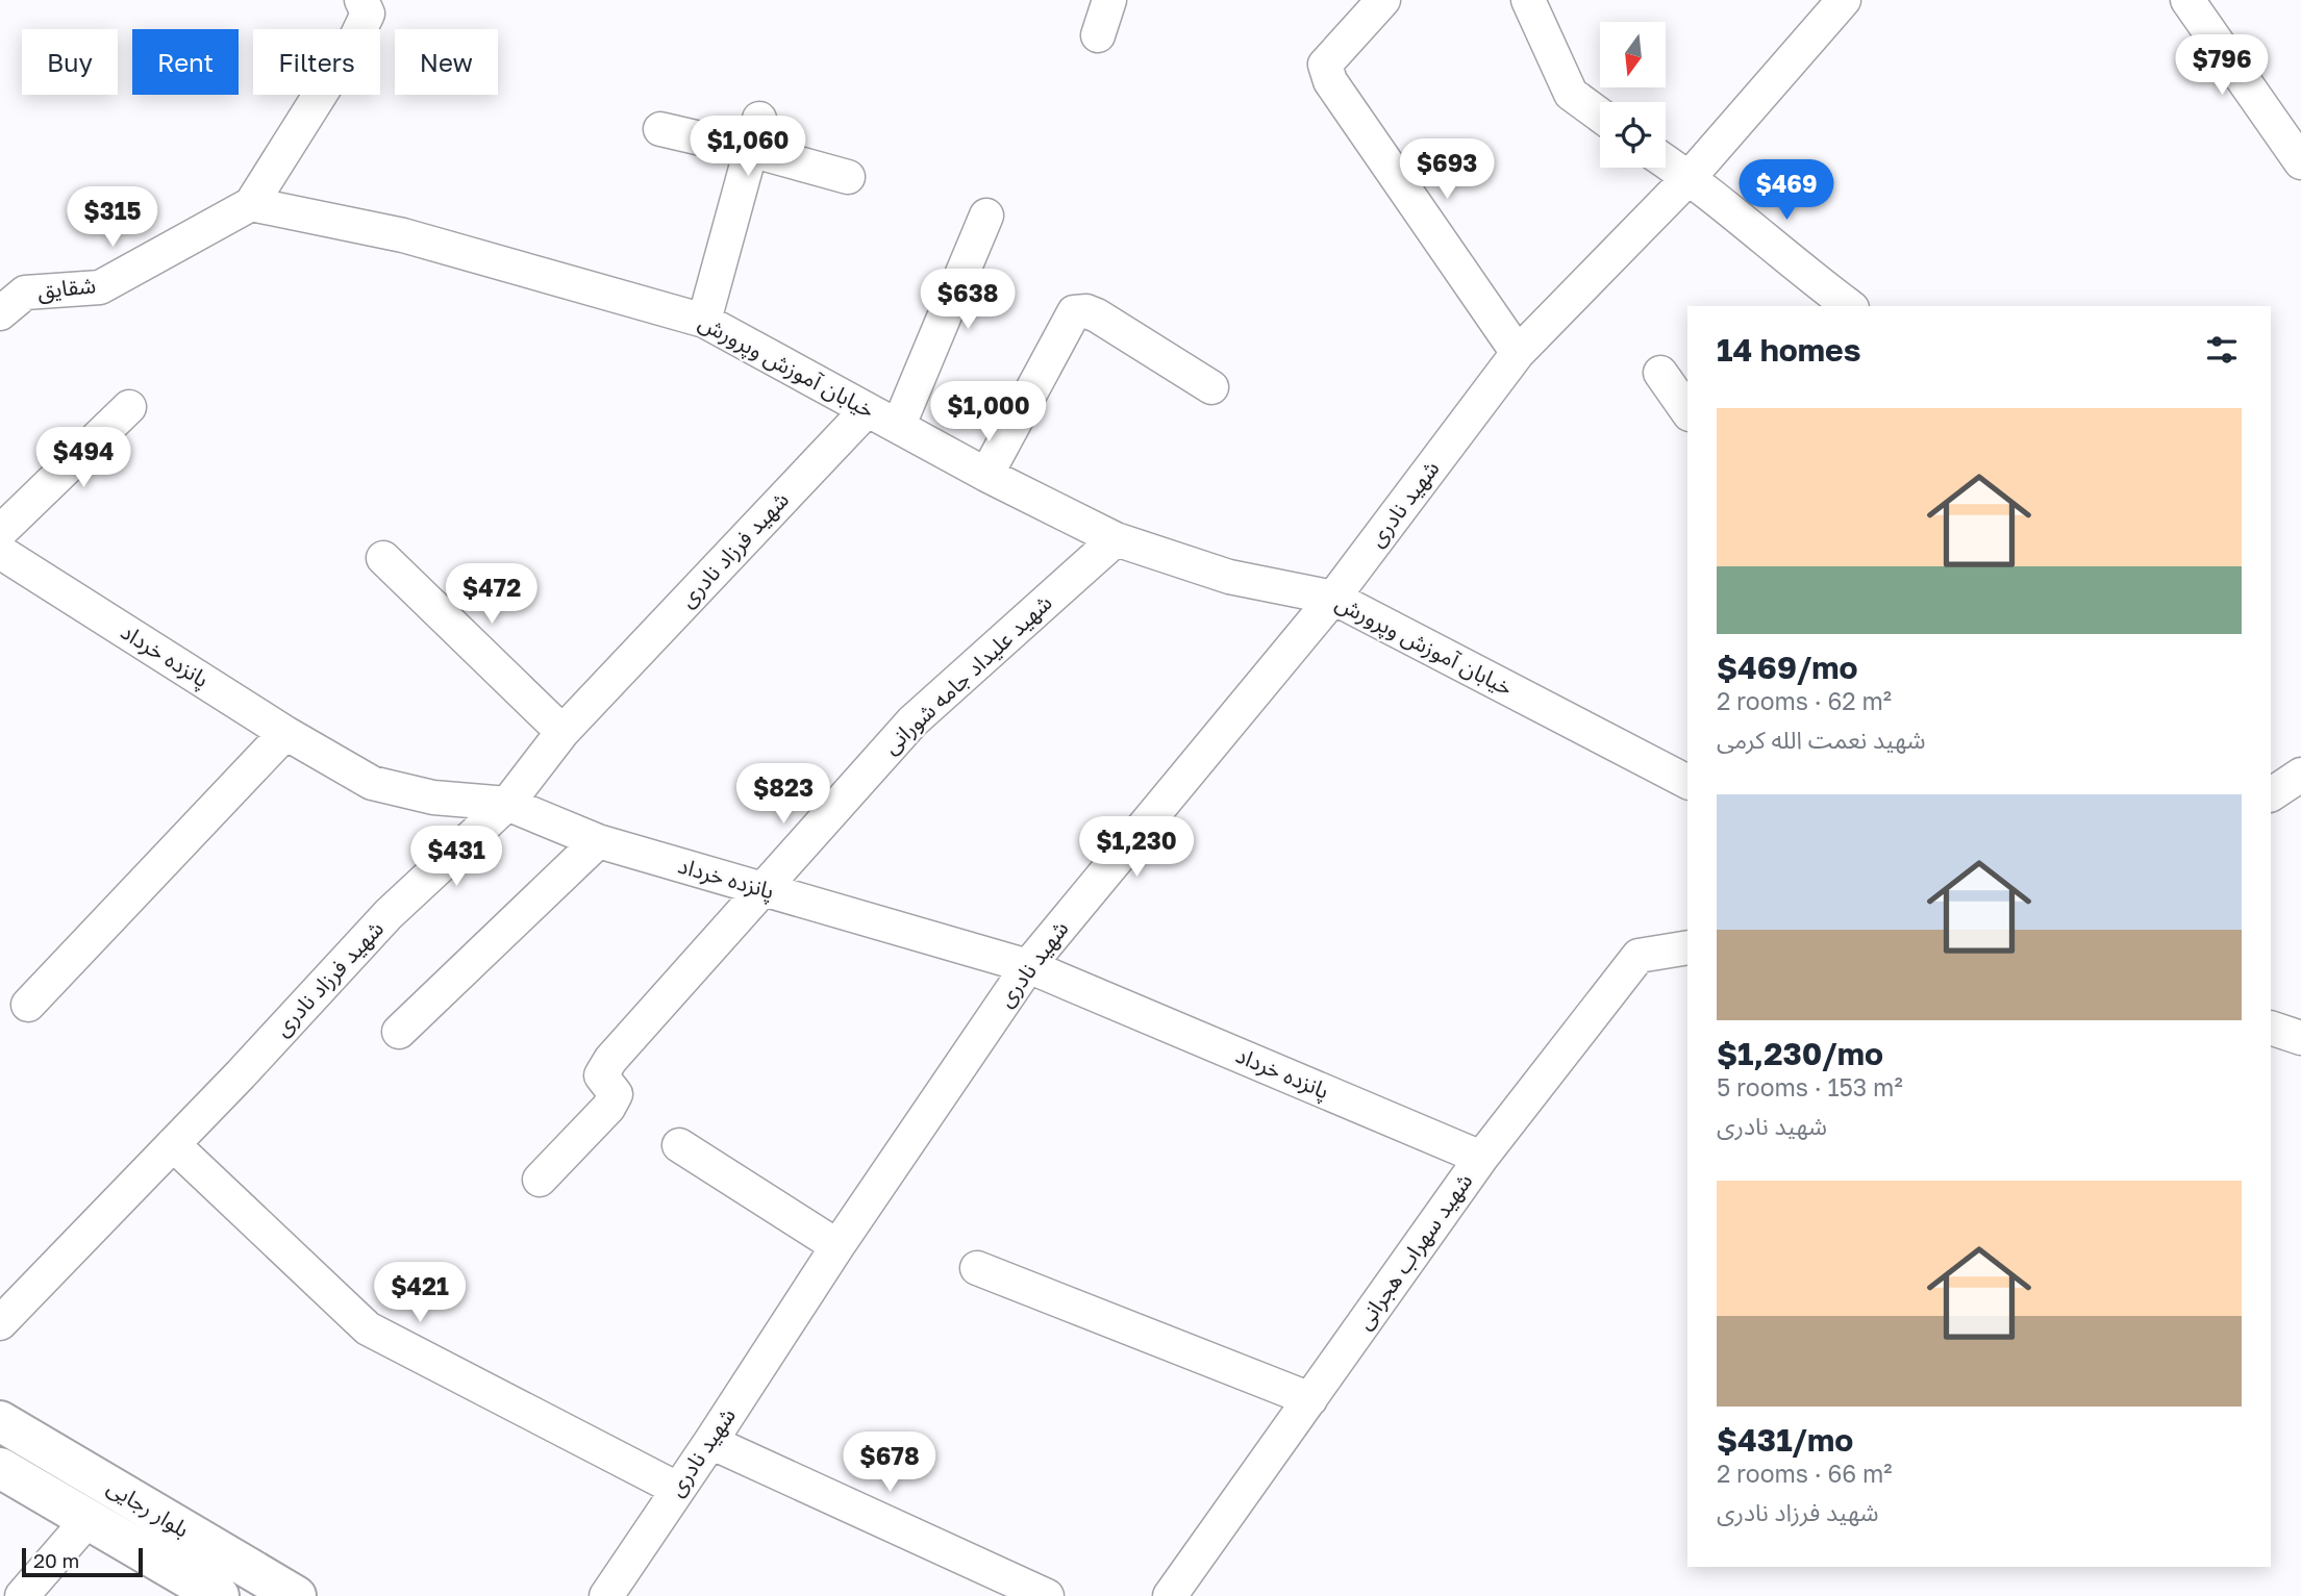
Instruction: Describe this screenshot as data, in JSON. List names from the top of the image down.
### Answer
{
  "streets": {
    "main road": ["بلوار رجایی"],
    "street": [
      "شقایق",
      "خیابان آموزش وپرورش",
      "شهید نادری",
      "شهید فرزاد نادری",
      "پانزده خرداد",
      "شهید علیداد جامه شورانی",
      "شهید سهراب هجرانی"
    ]
  },
  "crossings": [
    ["شقایق", "خیابان آموزش وپرورش"],
    ["خیابان آموزش وپرورش", "شهید نادری"],
    ["خیابان آموزش وپرورش", "شهید فرزاد نادری"],
    ["خیابان آموزش وپرورش", "شهید علیداد جامه شورانی"],
    ["شهید نادری", "پانزده خرداد"],
    ["شهید فرزاد نادری", "پانزده خرداد"],
    ["پانزده خرداد", "شهید علیداد جامه شورانی"],
    ["پانزده خرداد", "شهید سهراب هجرانی"]
  ],
  "scale_bar": "20 m",
  "north": "bottom",
  "page": {
    "chip": [
      "Buy",
      "Rent",
      "Filters",
      "New"
    ],
    "price": [
      "$796",
      "$1,060",
      "$693",
      "$469",
      "$315",
      "$638",
      "$1,000",
      "$494",
      "$472",
      "$823",
      "$1,230",
      "$431",
      "$421",
      "$678"
    ],
    "heading": "14 homes",
    "list": [
      {
        "name": "$469/mo",
        "note": "2 rooms · 62 m² · شهید نعمت الله کرمی"
      },
      {
        "name": "$1,230/mo",
        "note": "5 rooms · 153 m² · شهید نادری"
      },
      {
        "name": "$431/mo",
        "note": "2 rooms · 66 m² · شهید فرزاد نادری"
      }
    ],
    "scale": "20 m"
  }
}
